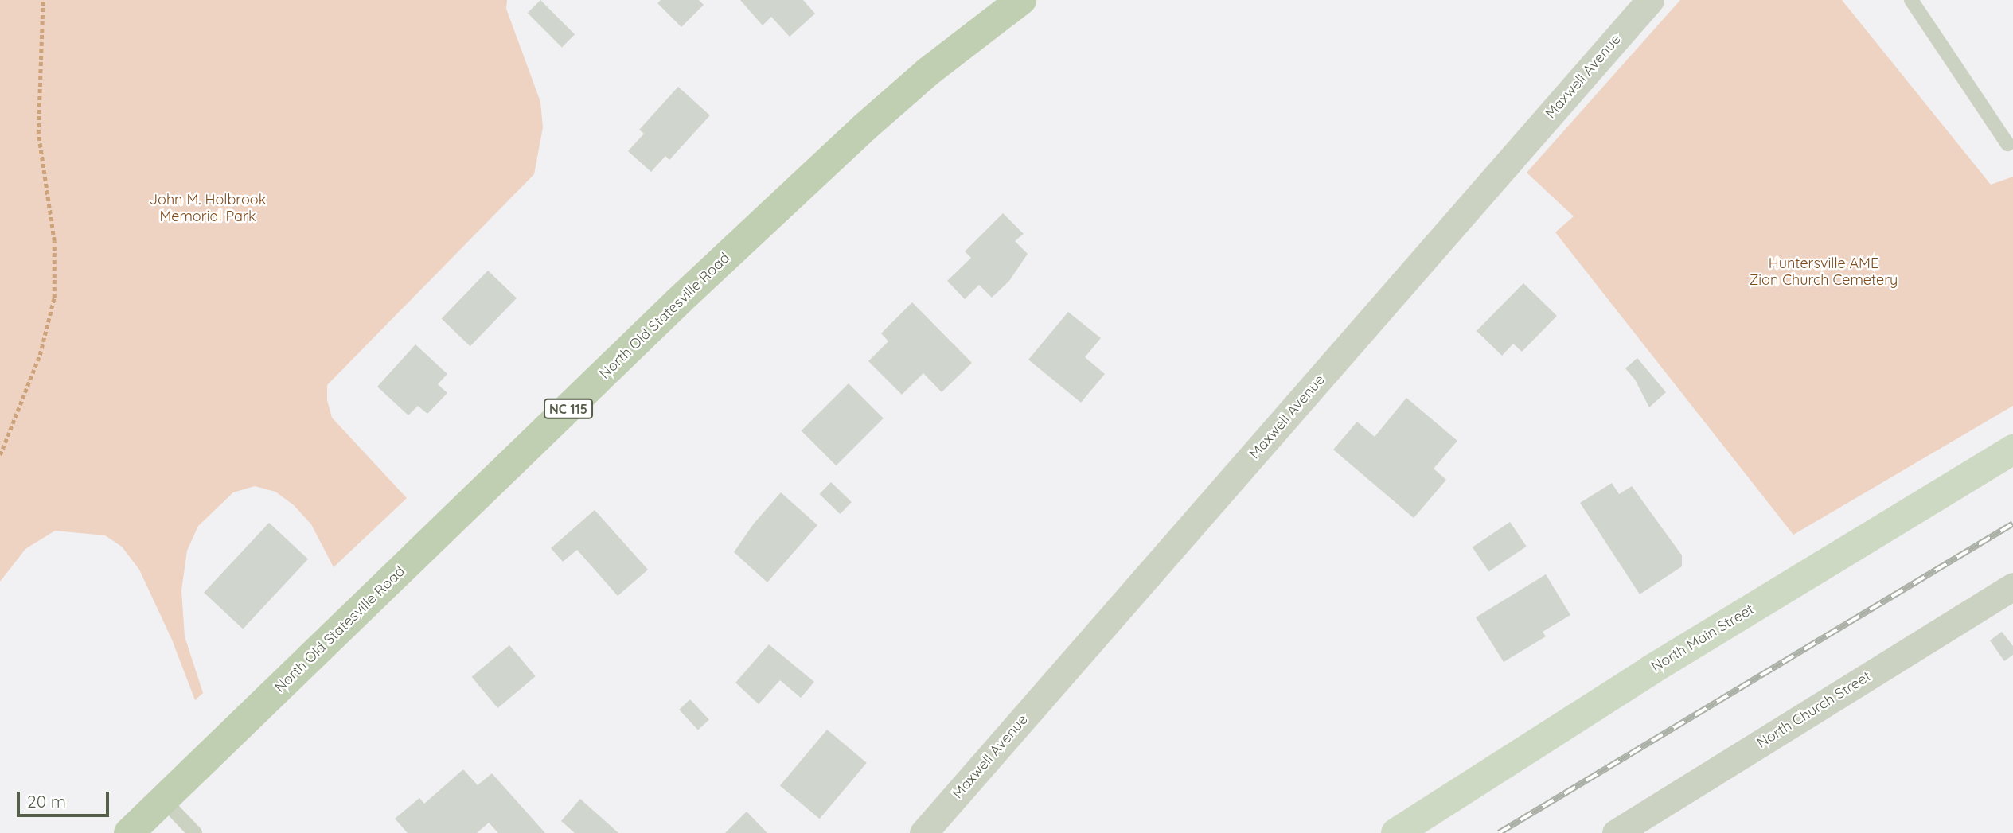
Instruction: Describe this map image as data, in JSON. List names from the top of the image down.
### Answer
{
  "streets": {
    "main road": ["North Old Statesville Road", "NC 115"],
    "street": ["Maxwell Avenue", "North Main Street", "North Church Street"]
  },
  "parks": ["John M. Holbrook Memorial Park", "Huntersville AME Zion Church Cemetery"],
  "scale_bar": "20 m"
}
